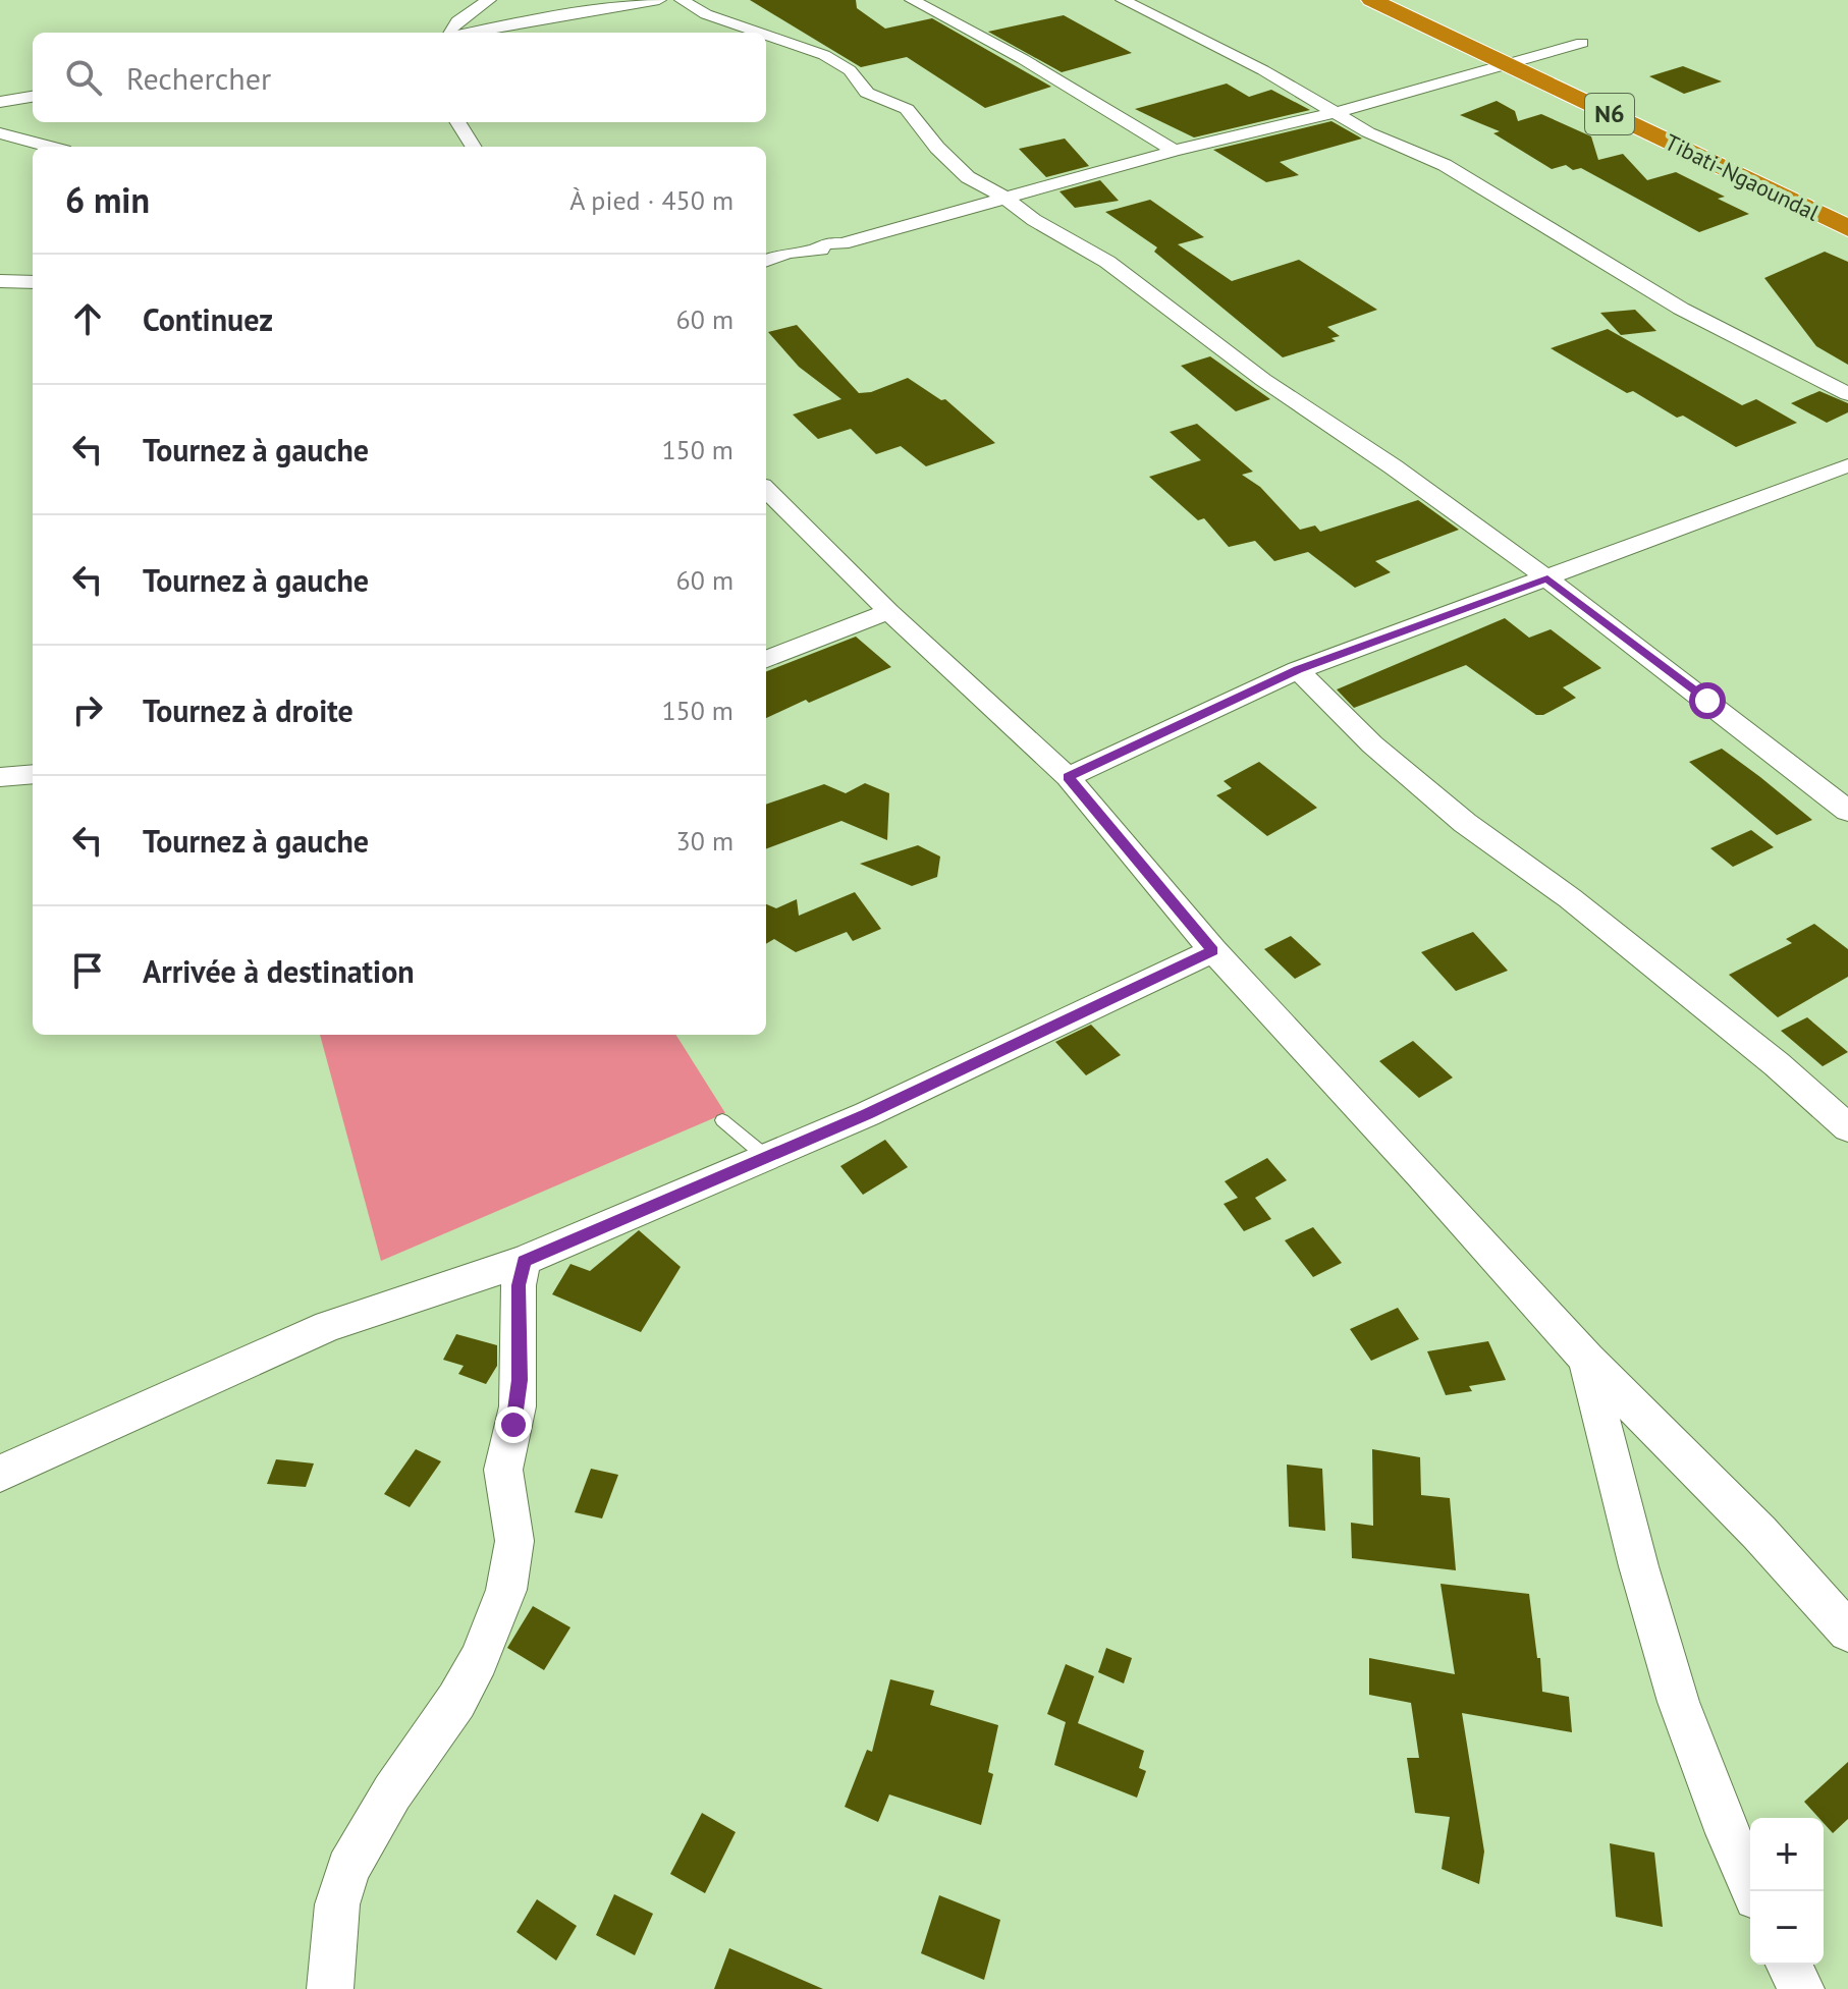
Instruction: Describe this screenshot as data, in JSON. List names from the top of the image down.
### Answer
{
  "streets": {
    "highway": ["N6", "Tibati-Ngaoundal"]
  },
  "page": {
    "search": "Rechercher",
    "heading": ["6 min", "À pied · 450 m"],
    "list": [
      ["Continuez", "60 m"],
      ["Tournez à gauche", "150 m"],
      ["Tournez à gauche", "60 m"],
      ["Tournez à droite", "150 m"],
      ["Tournez à gauche", "30 m"],
      "Arrivée à destination"
    ],
    "map_buttons": ["+", "−"]
  }
}
